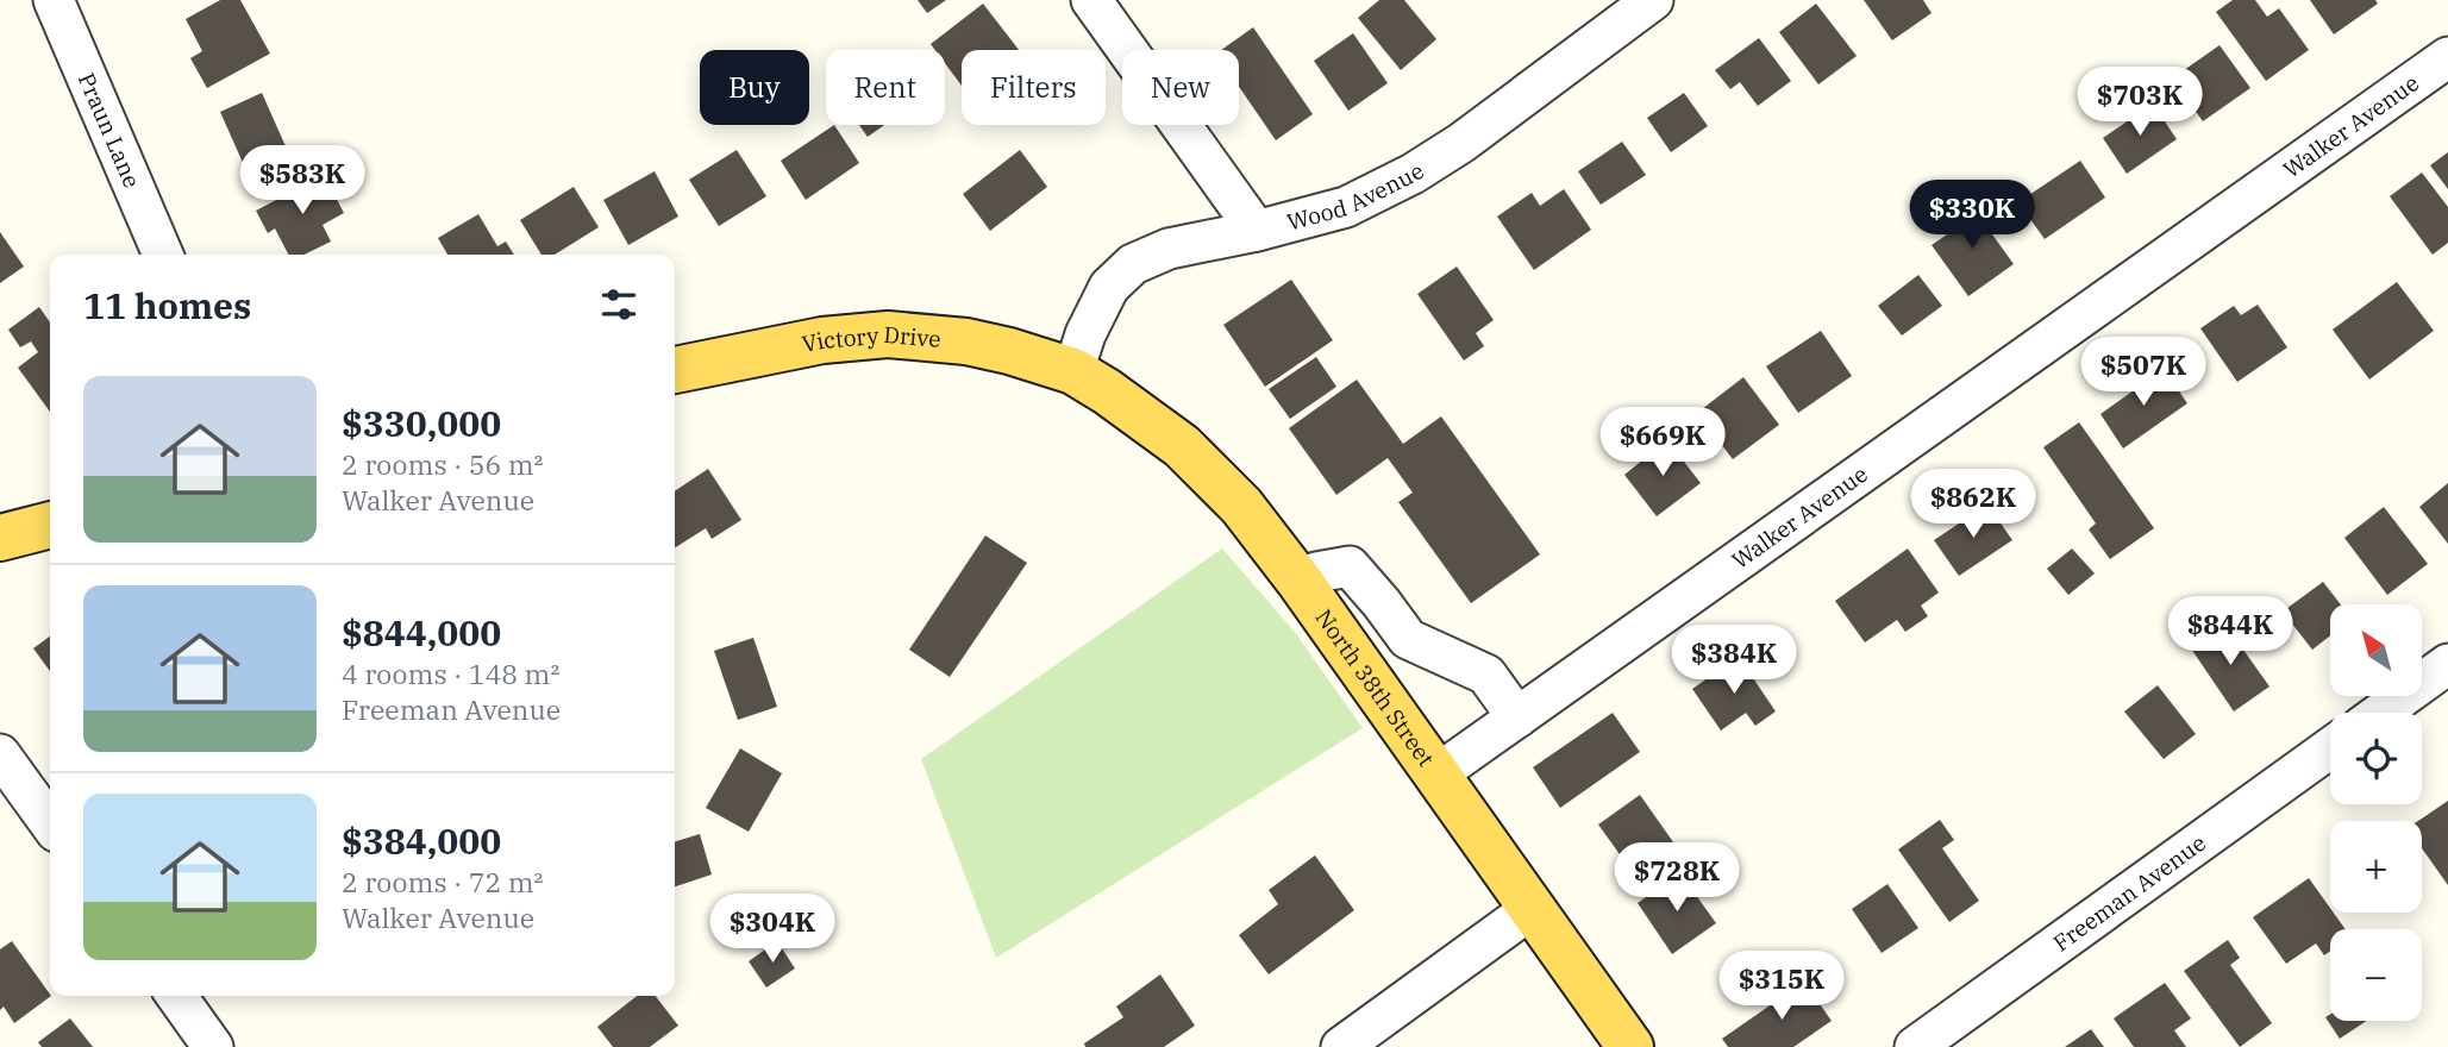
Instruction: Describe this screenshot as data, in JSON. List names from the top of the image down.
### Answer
{
  "streets": {
    "main road": ["Victory Drive", "North 38th Street"],
    "street": [
      "Walker Avenue",
      "Praun Lane",
      "Wood Avenue",
      "Freeman Avenue"
    ]
  },
  "crossings": [
    ["Walker Avenue", "North 38th Street"],
    ["Wood Avenue", "Victory Drive"],
    ["Wood Avenue", "North 38th Street"],
    ["Victory Drive", "North 38th Street"]
  ],
  "north": "top left",
  "page": {
    "chip": [
      "Buy",
      "Rent",
      "Filters",
      "New"
    ],
    "price": [
      "$703K",
      "$583K",
      "$330K",
      "$507K",
      "$669K",
      "$862K",
      "$844K",
      "$384K",
      "$728K",
      "$304K",
      "$315K"
    ],
    "heading": "11 homes",
    "list": [
      {
        "name": "$330,000",
        "note": "2 rooms · 56 m² · Walker Avenue"
      },
      {
        "name": "$844,000",
        "note": "4 rooms · 148 m² · Freeman Avenue"
      },
      {
        "name": "$384,000",
        "note": "2 rooms · 72 m² · Walker Avenue"
      }
    ],
    "map_buttons": ["+", "−"]
  }
}
